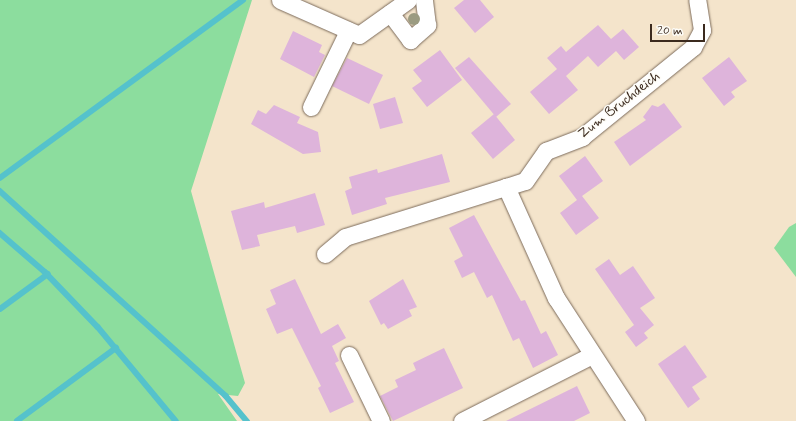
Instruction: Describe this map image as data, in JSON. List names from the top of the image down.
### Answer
{
  "streets": {
    "street": ["Zum Bruchdeich"]
  },
  "scale_bar": "20 m"
}
